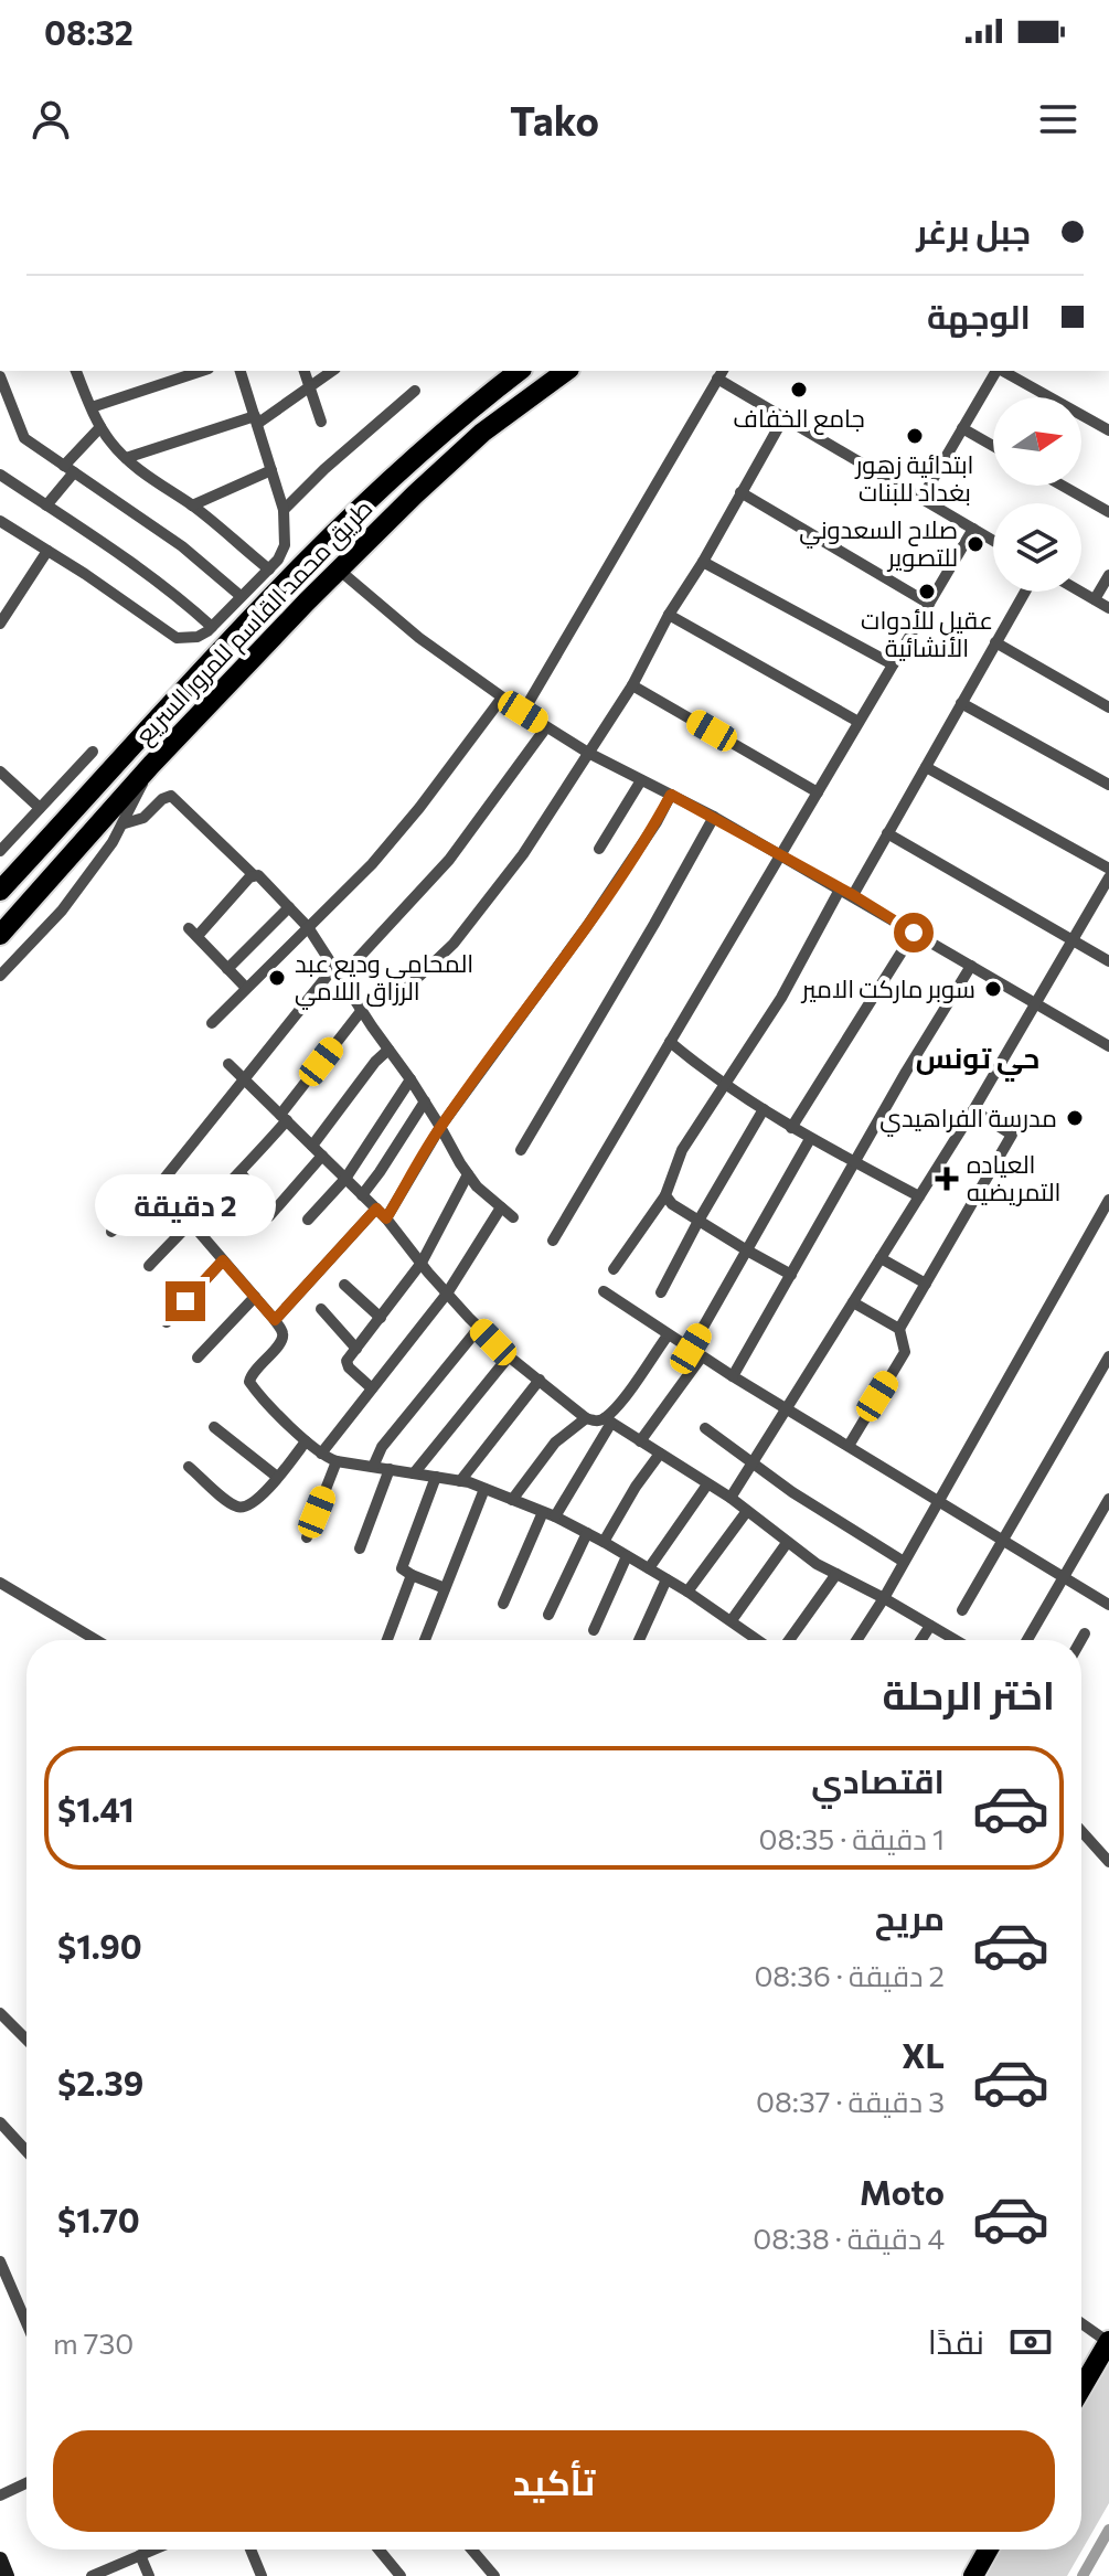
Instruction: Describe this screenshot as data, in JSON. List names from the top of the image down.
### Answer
{
  "streets": {
    "highway": ["طريق محمد القاسم للمرور السريع"]
  },
  "districts": ["حي تونس"],
  "places": {
    "other": [
      "جامع الخفاف",
      "ابتدائية زهور بغداد للبنات",
      "صلاح السعدوني للتصوير",
      "عقيل للأدوات الأنشائية",
      "المحامي وديع عبد الرزاق اللامي",
      "سوبر ماركت الامير",
      "مدرسة الفراهيدي"
    ],
    "health": ["العياده التمريضيه"]
  },
  "north": "right",
  "page": {
    "status": "08:32",
    "header": "Tako",
    "banner": ["جبل برغر", "الوجهة"],
    "bubble": "2 دقيقة",
    "heading": "اختر الرحلة",
    "list": [
      {
        "name": "اقتصادي",
        "note": "1 دقيقة · 08:35",
        "value": "$1.41"
      },
      {
        "name": "مريح",
        "note": "2 دقيقة · 08:36",
        "value": "$1.90"
      },
      {
        "name": "XL",
        "note": "3 دقيقة · 08:37",
        "value": "$2.39"
      },
      {
        "name": "Moto",
        "note": "4 دقيقة · 08:38",
        "value": "$1.70"
      }
    ],
    "pay": ["نقدًا", "730 m"],
    "buttons": "تأكيد"
  }
}
